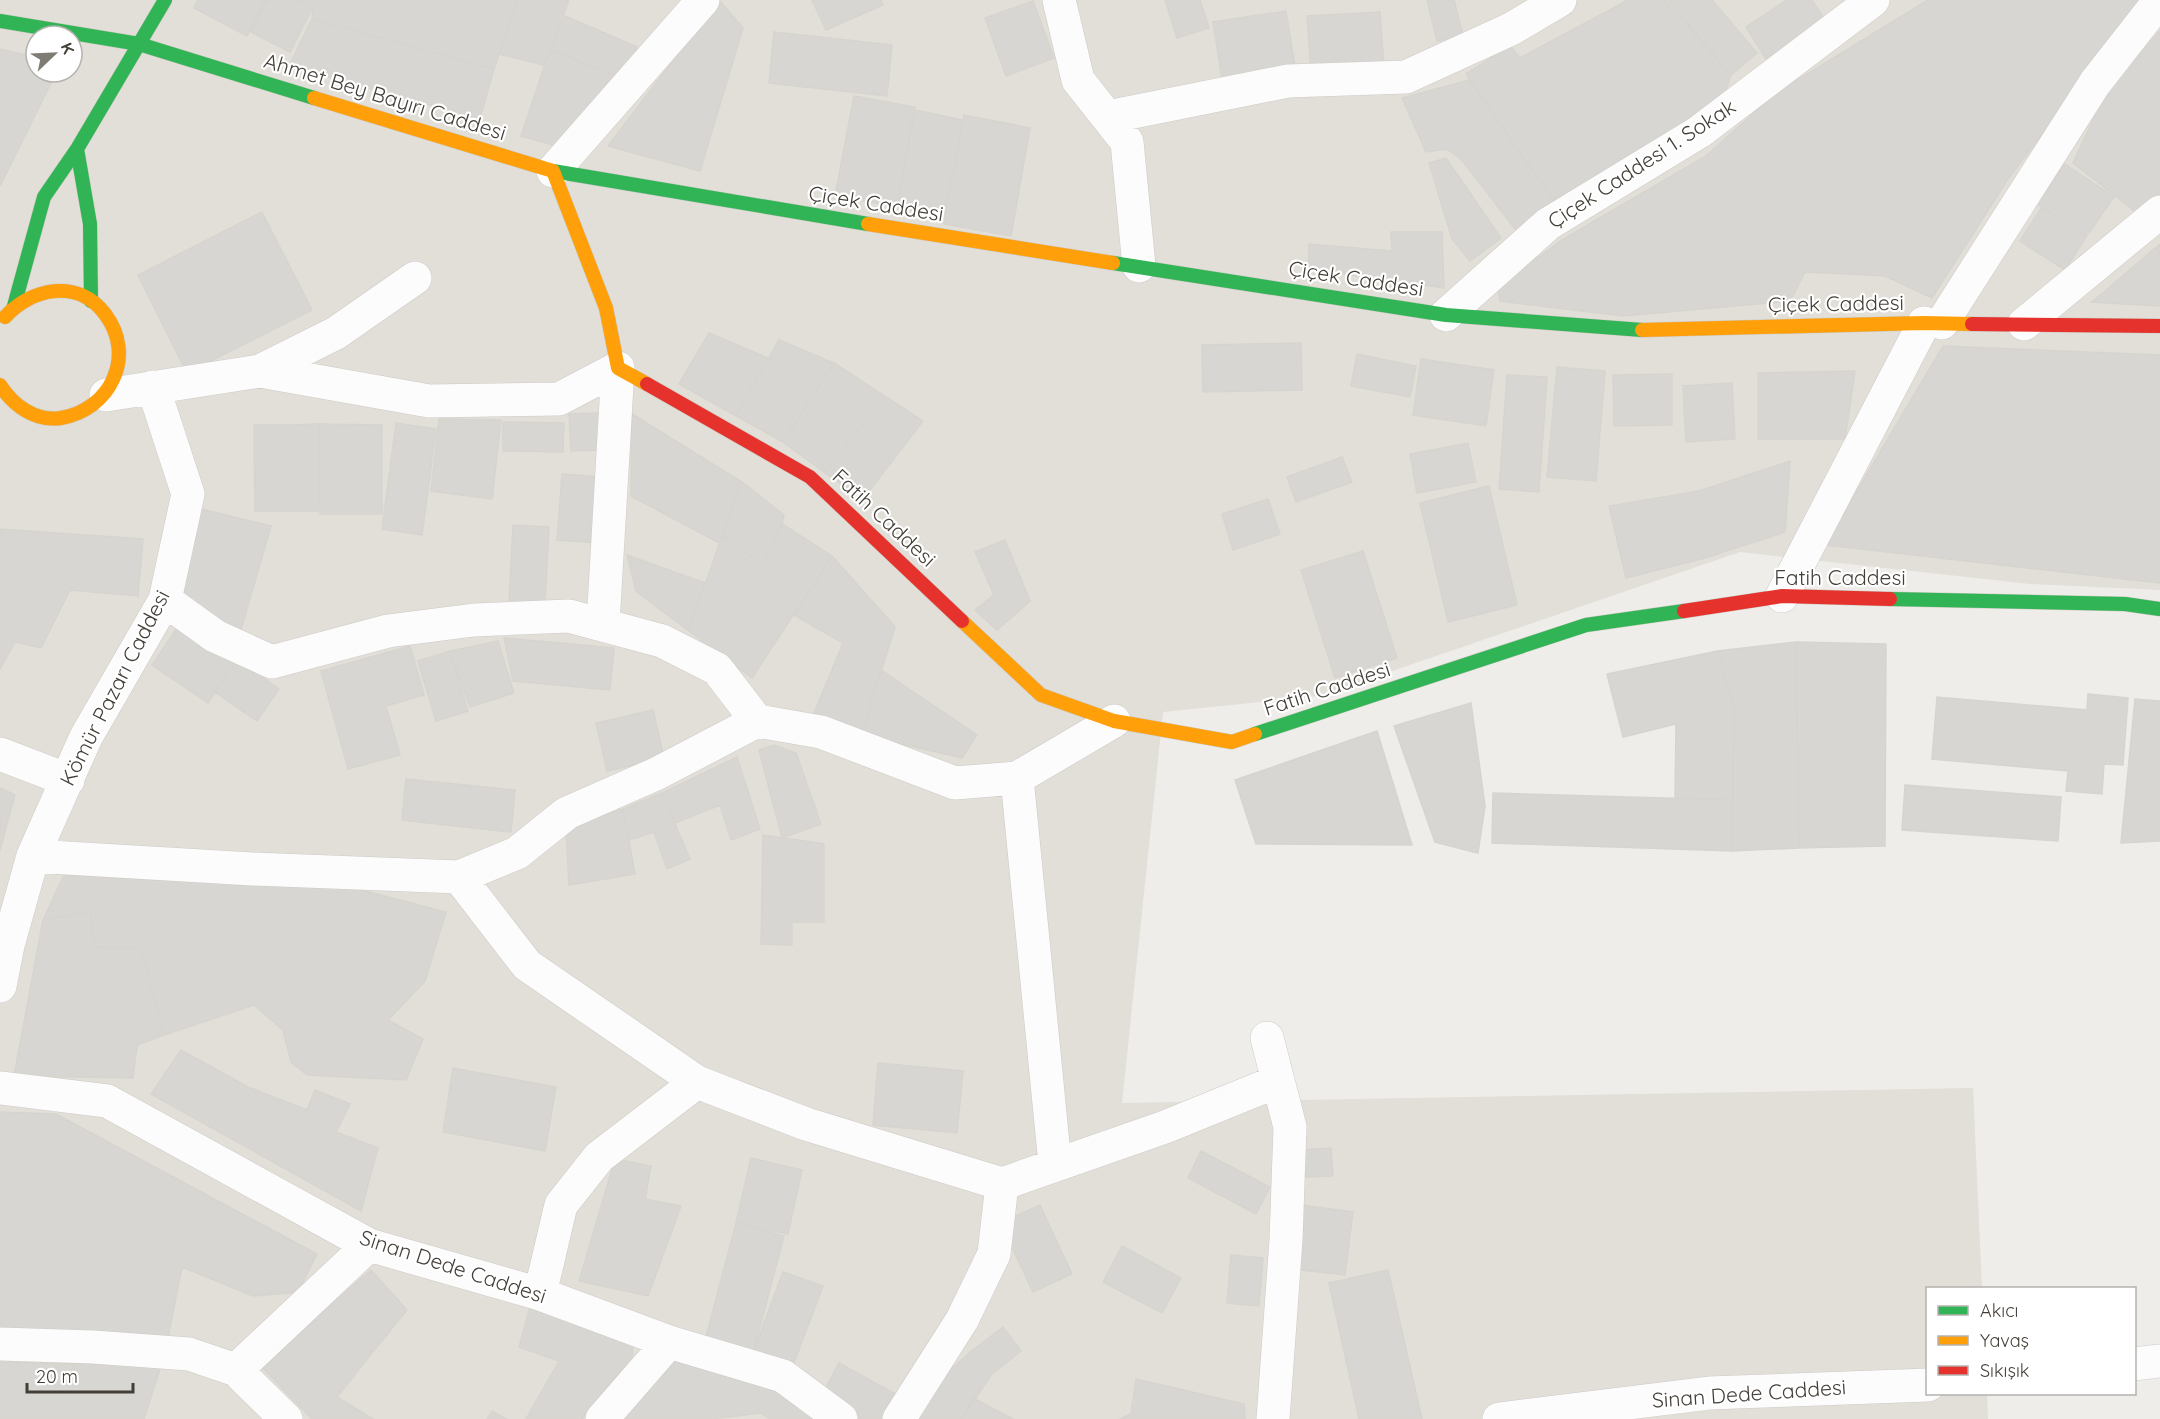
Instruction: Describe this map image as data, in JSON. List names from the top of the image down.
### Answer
{
  "streets": {
    "street": [
      "Ahmet Bey Bayırı Caddesi",
      "Çiçek Caddesi 1. Sokak",
      "Çiçek Caddesi",
      "Fatih Caddesi",
      "Kömür Pazarı Caddesi",
      "Sinan Dede Caddesi"
    ]
  },
  "crossings": [
    ["Ahmet Bey Bayırı Caddesi", "Çiçek Caddesi"],
    ["Çiçek Caddesi 1. Sokak", "Çiçek Caddesi"]
  ],
  "legend": ["Akıcı", "Yavaş", "Sıkışık"],
  "scale_bar": "20 m",
  "north": "top right"
}
